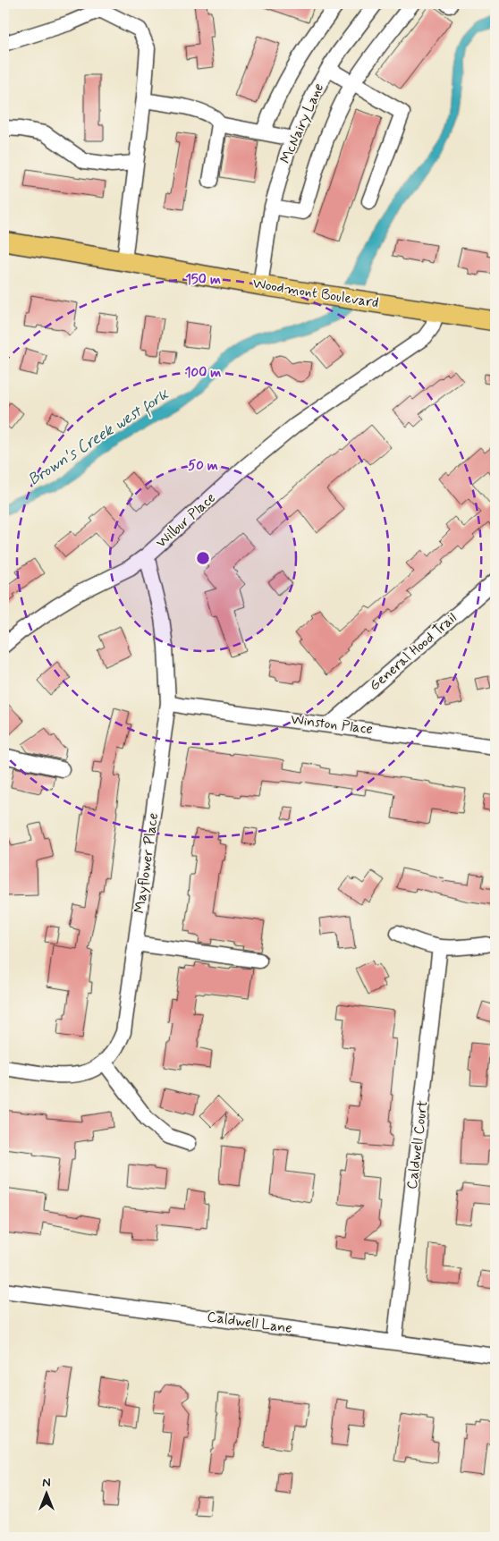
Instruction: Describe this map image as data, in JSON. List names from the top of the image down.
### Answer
{
  "streets": {
    "main road": ["Woodmont Boulevard"],
    "street": [
      "McNairy Lane",
      "Wilbur Place",
      "General Hood Trail",
      "Winston Place",
      "Mayflower Place",
      "Caldwell Court",
      "Caldwell Lane"
    ]
  },
  "crossings": [
    ["McNairy Lane", "Woodmont Boulevard"],
    ["Woodmont Boulevard", "Wilbur Place"],
    ["Wilbur Place", "Mayflower Place"],
    ["General Hood Trail", "Winston Place"],
    ["Winston Place", "Mayflower Place"],
    ["Caldwell Court", "Caldwell Lane"]
  ],
  "water": ["Brown's Creek west fork"],
  "north": "top",
  "rings": ["150 m", "100 m", "50 m"]
}
